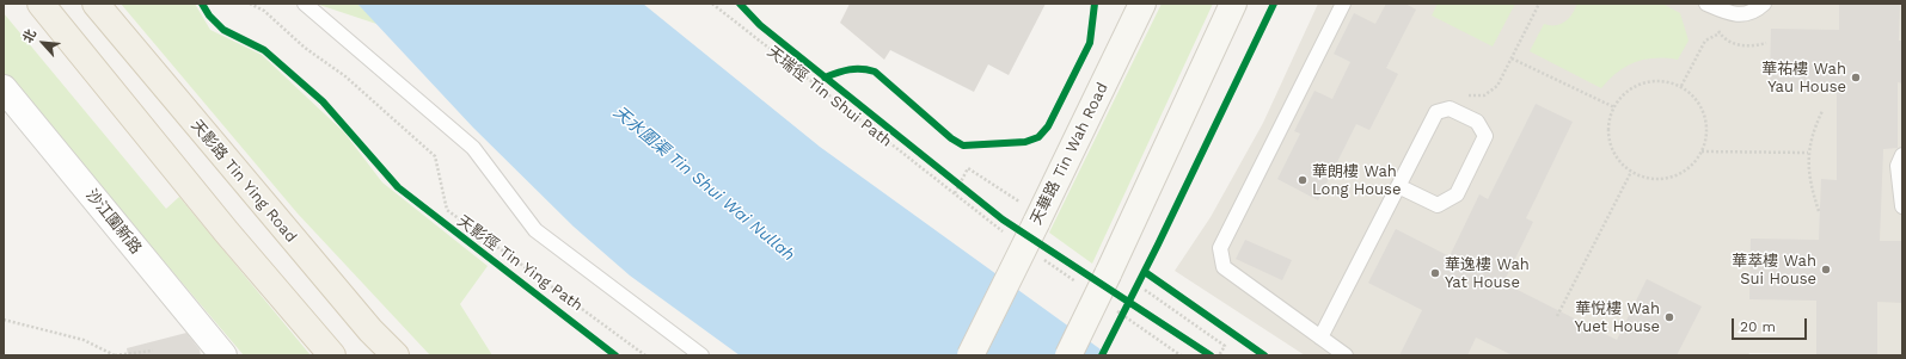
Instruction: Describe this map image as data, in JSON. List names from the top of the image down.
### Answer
{
  "streets": {
    "main road": ["天華路 Tin Wah Road", "天影路 Tin Ying Road"],
    "street": ["沙江圍新路"],
    "cycle path": ["天瑞徑 Tin Shui Path", "天影徑 Tin Ying Path"]
  },
  "water": ["天水圍渠 Tin Shui Wai Nullah"],
  "places": [
    "華祐樓 Wah Yau House",
    "華朗樓 Wah Long House",
    "華萃樓 Wah Sui House",
    "華逸樓 Wah Yat House",
    "華悅樓 Wah Yuet House"
  ],
  "scale_bar": "20 m",
  "north": "top left"
}
